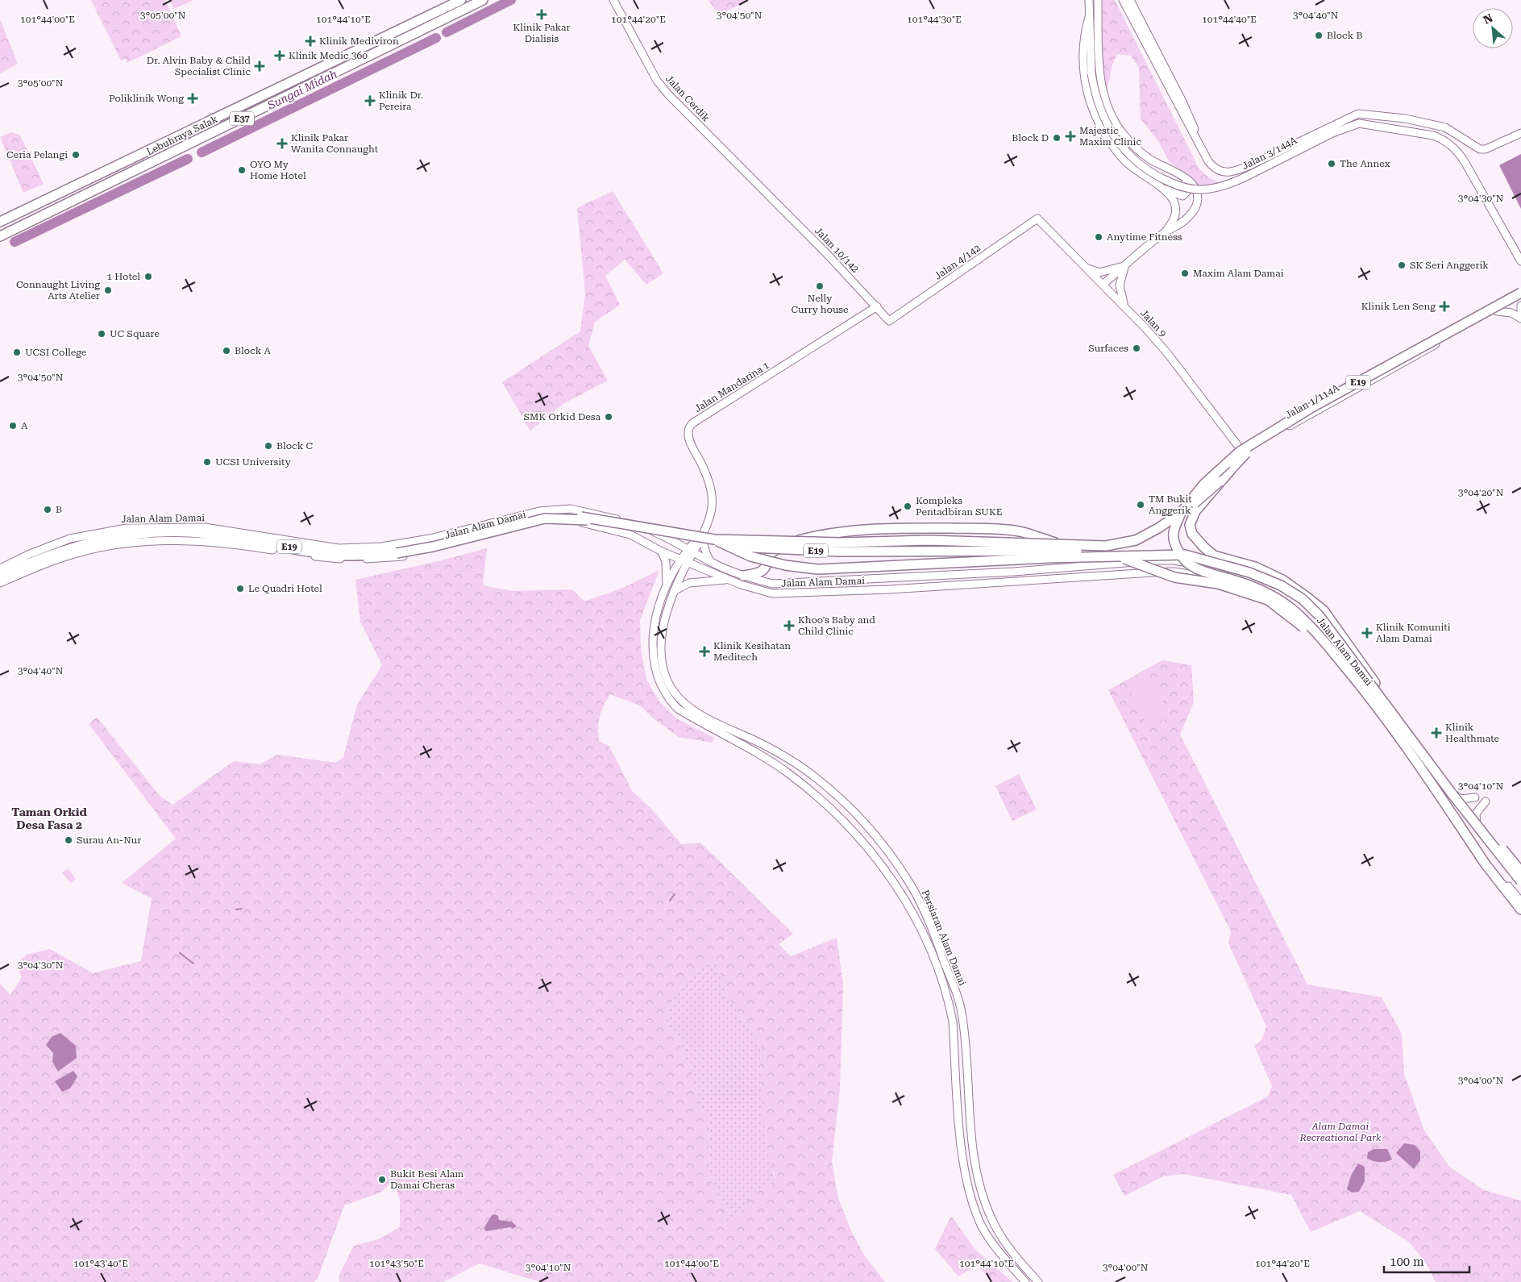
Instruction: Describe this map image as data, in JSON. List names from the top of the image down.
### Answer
{
  "streets": {
    "highway": ["E37", "Lebuhraya Salak", "E19"],
    "street": [
      "Jalan Cerdik",
      "Jalan 3/144A",
      "Jalan 10/142",
      "Jalan 4/142",
      "Jalan 9",
      "Jalan Mandarina 1",
      "Jalan 1/114A",
      "Jalan Alam Damai",
      "Persiaran Alam Damai"
    ]
  },
  "crossings": [
    ["Jalan Cerdik", "Jalan 10/142"],
    ["Jalan 10/142", "Jalan 4/142"],
    ["Jalan 10/142", "Jalan Mandarina 1"],
    ["Jalan 4/142", "Jalan 9"],
    ["Jalan 9", "Jalan 1/114A"],
    ["Jalan Mandarina 1", "Jalan Alam Damai"],
    ["Jalan Mandarina 1", "Persiaran Alam Damai"],
    ["Jalan 1/114A", "Jalan Alam Damai"],
    ["Jalan Alam Damai", "Persiaran Alam Damai"]
  ],
  "districts": ["Taman Orkid Desa Fasa 2"],
  "water": ["Sungai Midah"],
  "parks": ["Alam Damai Recreational Park"],
  "places": {
    "health": [
      "Klinik Pakar Dialisis",
      "Klinik Mediviron",
      "Klinik Medic 360",
      "Dr. Alvin Baby & Child Specialist Clinic",
      "Poliklinik Wong",
      "Klinik Dr. Pereira",
      "Majestic Maxim Clinic",
      "Klinik Pakar Wanita Connaught",
      "Klinik Len Seng",
      "Khoo's Baby and Child Clinic",
      "Klinik Komuniti Alam Damai",
      "Klinik Kesihatan Meditech",
      "Klinik Healthmate"
    ],
    "other": [
      "Block B",
      "Block D",
      "Ceria Pelangi",
      "The Annex",
      "OYO My Home Hotel",
      "Anytime Fitness",
      "SK Seri Anggerik",
      "Maxim Alam Damai",
      "1 Hotel",
      "Nelly Curry house",
      "Connaught Living Arts Atelier",
      "UC Square",
      "Surfaces",
      "Block A",
      "UCSI College",
      "SMK Orkid Desa",
      "A",
      "Block C",
      "UCSI University",
      "TM Bukit Anggerik",
      "Kompleks Pentadbiran SUKE",
      "B",
      "Le Quadri Hotel",
      "Surau An-Nur",
      "Bukit Besi Alam Damai Cheras"
    ]
  },
  "scale_bar": "100 m",
  "north": "top left",
  "coordinates": [
    "3°04'50\"N",
    "3°05'00\"N",
    "3°04'40\"N",
    "101°44'00\"E",
    "101°44'10\"E",
    "101°44'20\"E",
    "101°44'30\"E",
    "101°44'40\"E",
    "3°04'30\"N",
    "3°04'20\"N",
    "3°04'10\"N",
    "3°04'00\"N",
    "101°43'40\"E",
    "101°43'50\"E"
  ]
}
